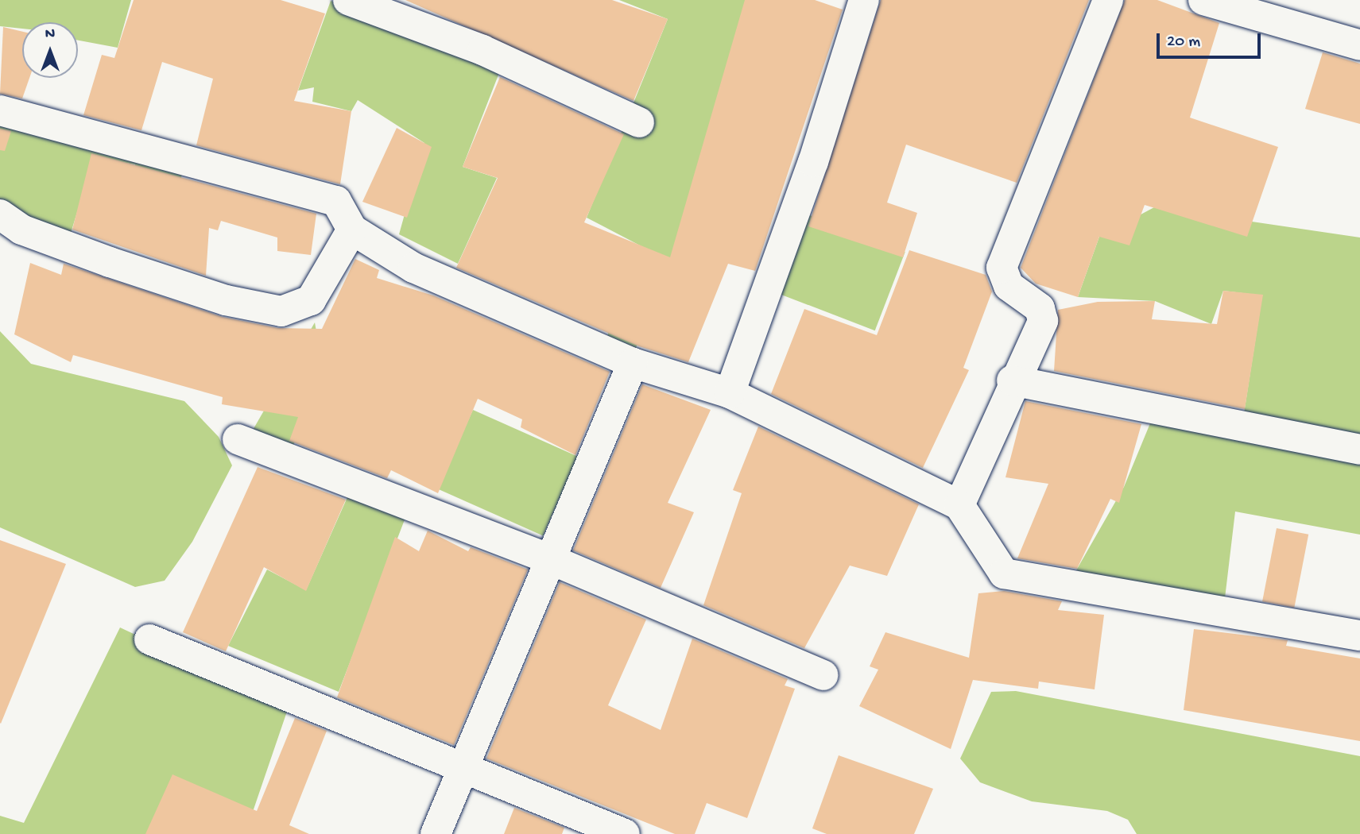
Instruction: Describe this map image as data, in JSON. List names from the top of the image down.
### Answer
{
  "scale_bar": "20 m",
  "north": "top"
}
